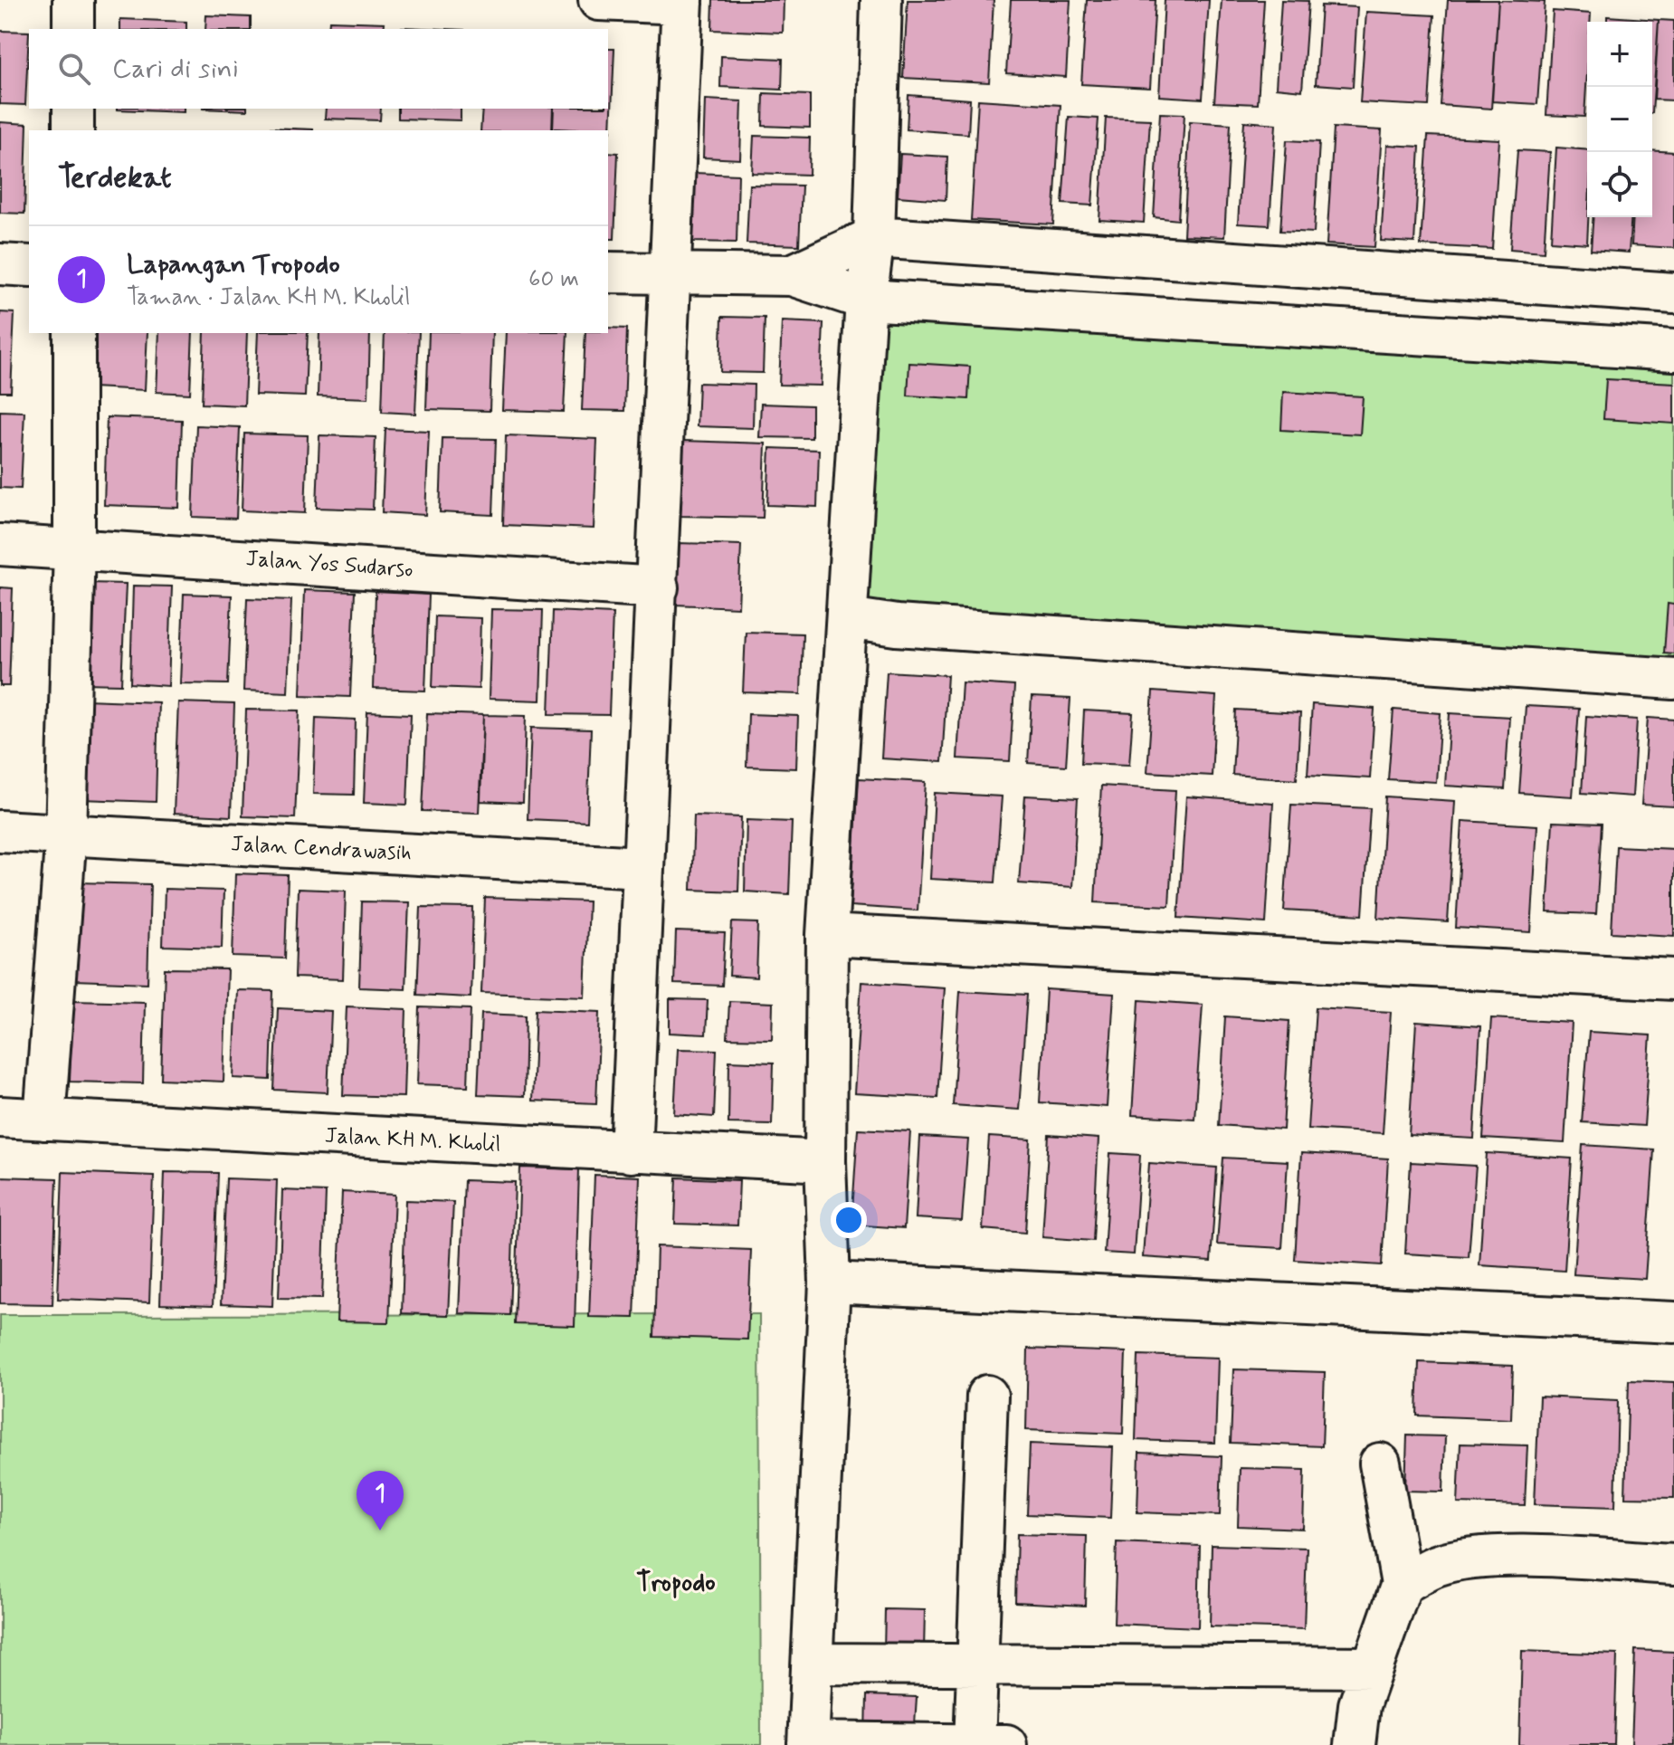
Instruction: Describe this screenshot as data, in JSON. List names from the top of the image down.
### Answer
{
  "streets": {
    "street": ["Jalan Yos Sudarso", "Jalan Cendrawasih", "Jalan KH M. Kholil"]
  },
  "districts": ["Tropodo"],
  "page": {
    "map_buttons": ["+", "−"],
    "search": "Cari di sini",
    "heading": "Terdekat",
    "list": [
      {
        "mark": "1",
        "name": "Lapangan Tropodo",
        "note": "Taman · Jalan KH M. Kholil",
        "value": "60 m"
      }
    ],
    "pins": "1"
  }
}
